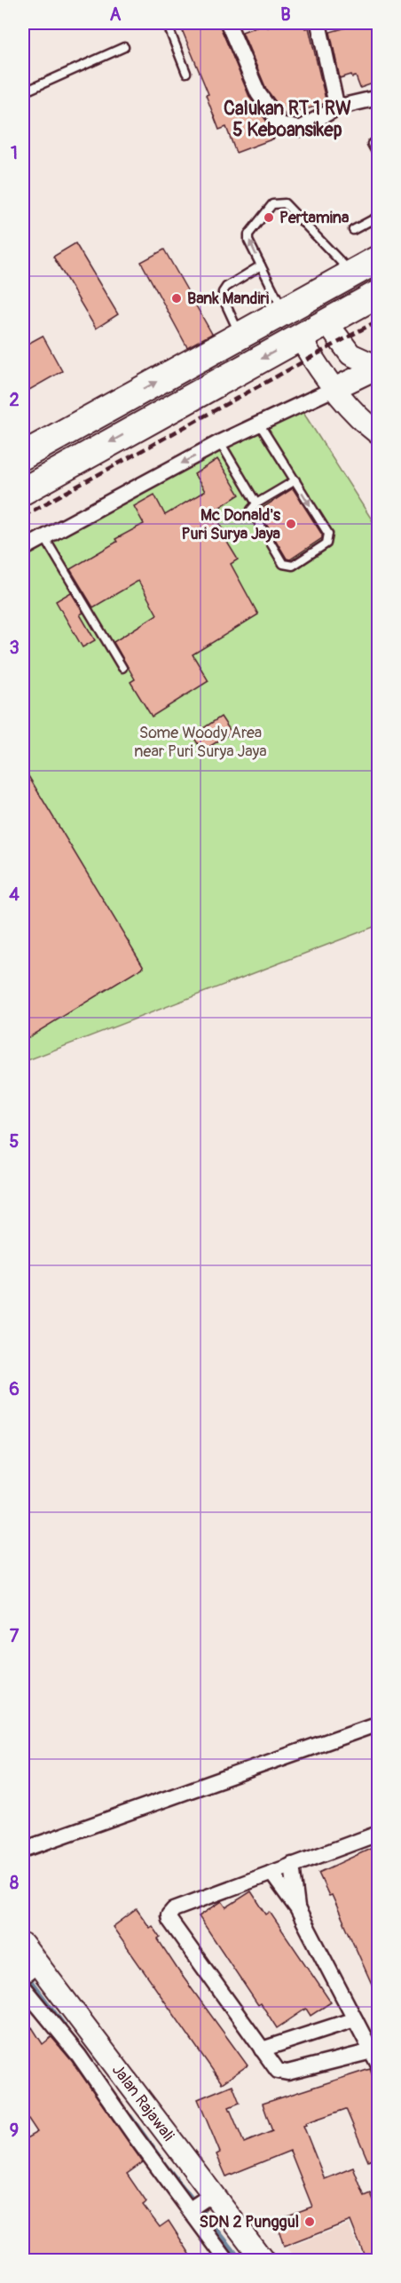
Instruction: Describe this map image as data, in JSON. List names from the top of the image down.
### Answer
{
  "streets": {
    "street": ["Jalan Rajawali"]
  },
  "districts": ["Calukan RT 1 RW 5 Keboansikep"],
  "parks": ["Some Woody Area near Puri Surya Jaya"],
  "places": [
    "Pertamina",
    "Bank Mandiri",
    "Mc Donald's Puri Surya Jaya",
    "SDN 2 Punggul"
  ],
  "grid": {
    "columns": ["A", "B"],
    "rows": [
      "1",
      "2",
      "3",
      "4",
      "5",
      "6",
      "7",
      "8",
      "9"
    ]
  }
}
